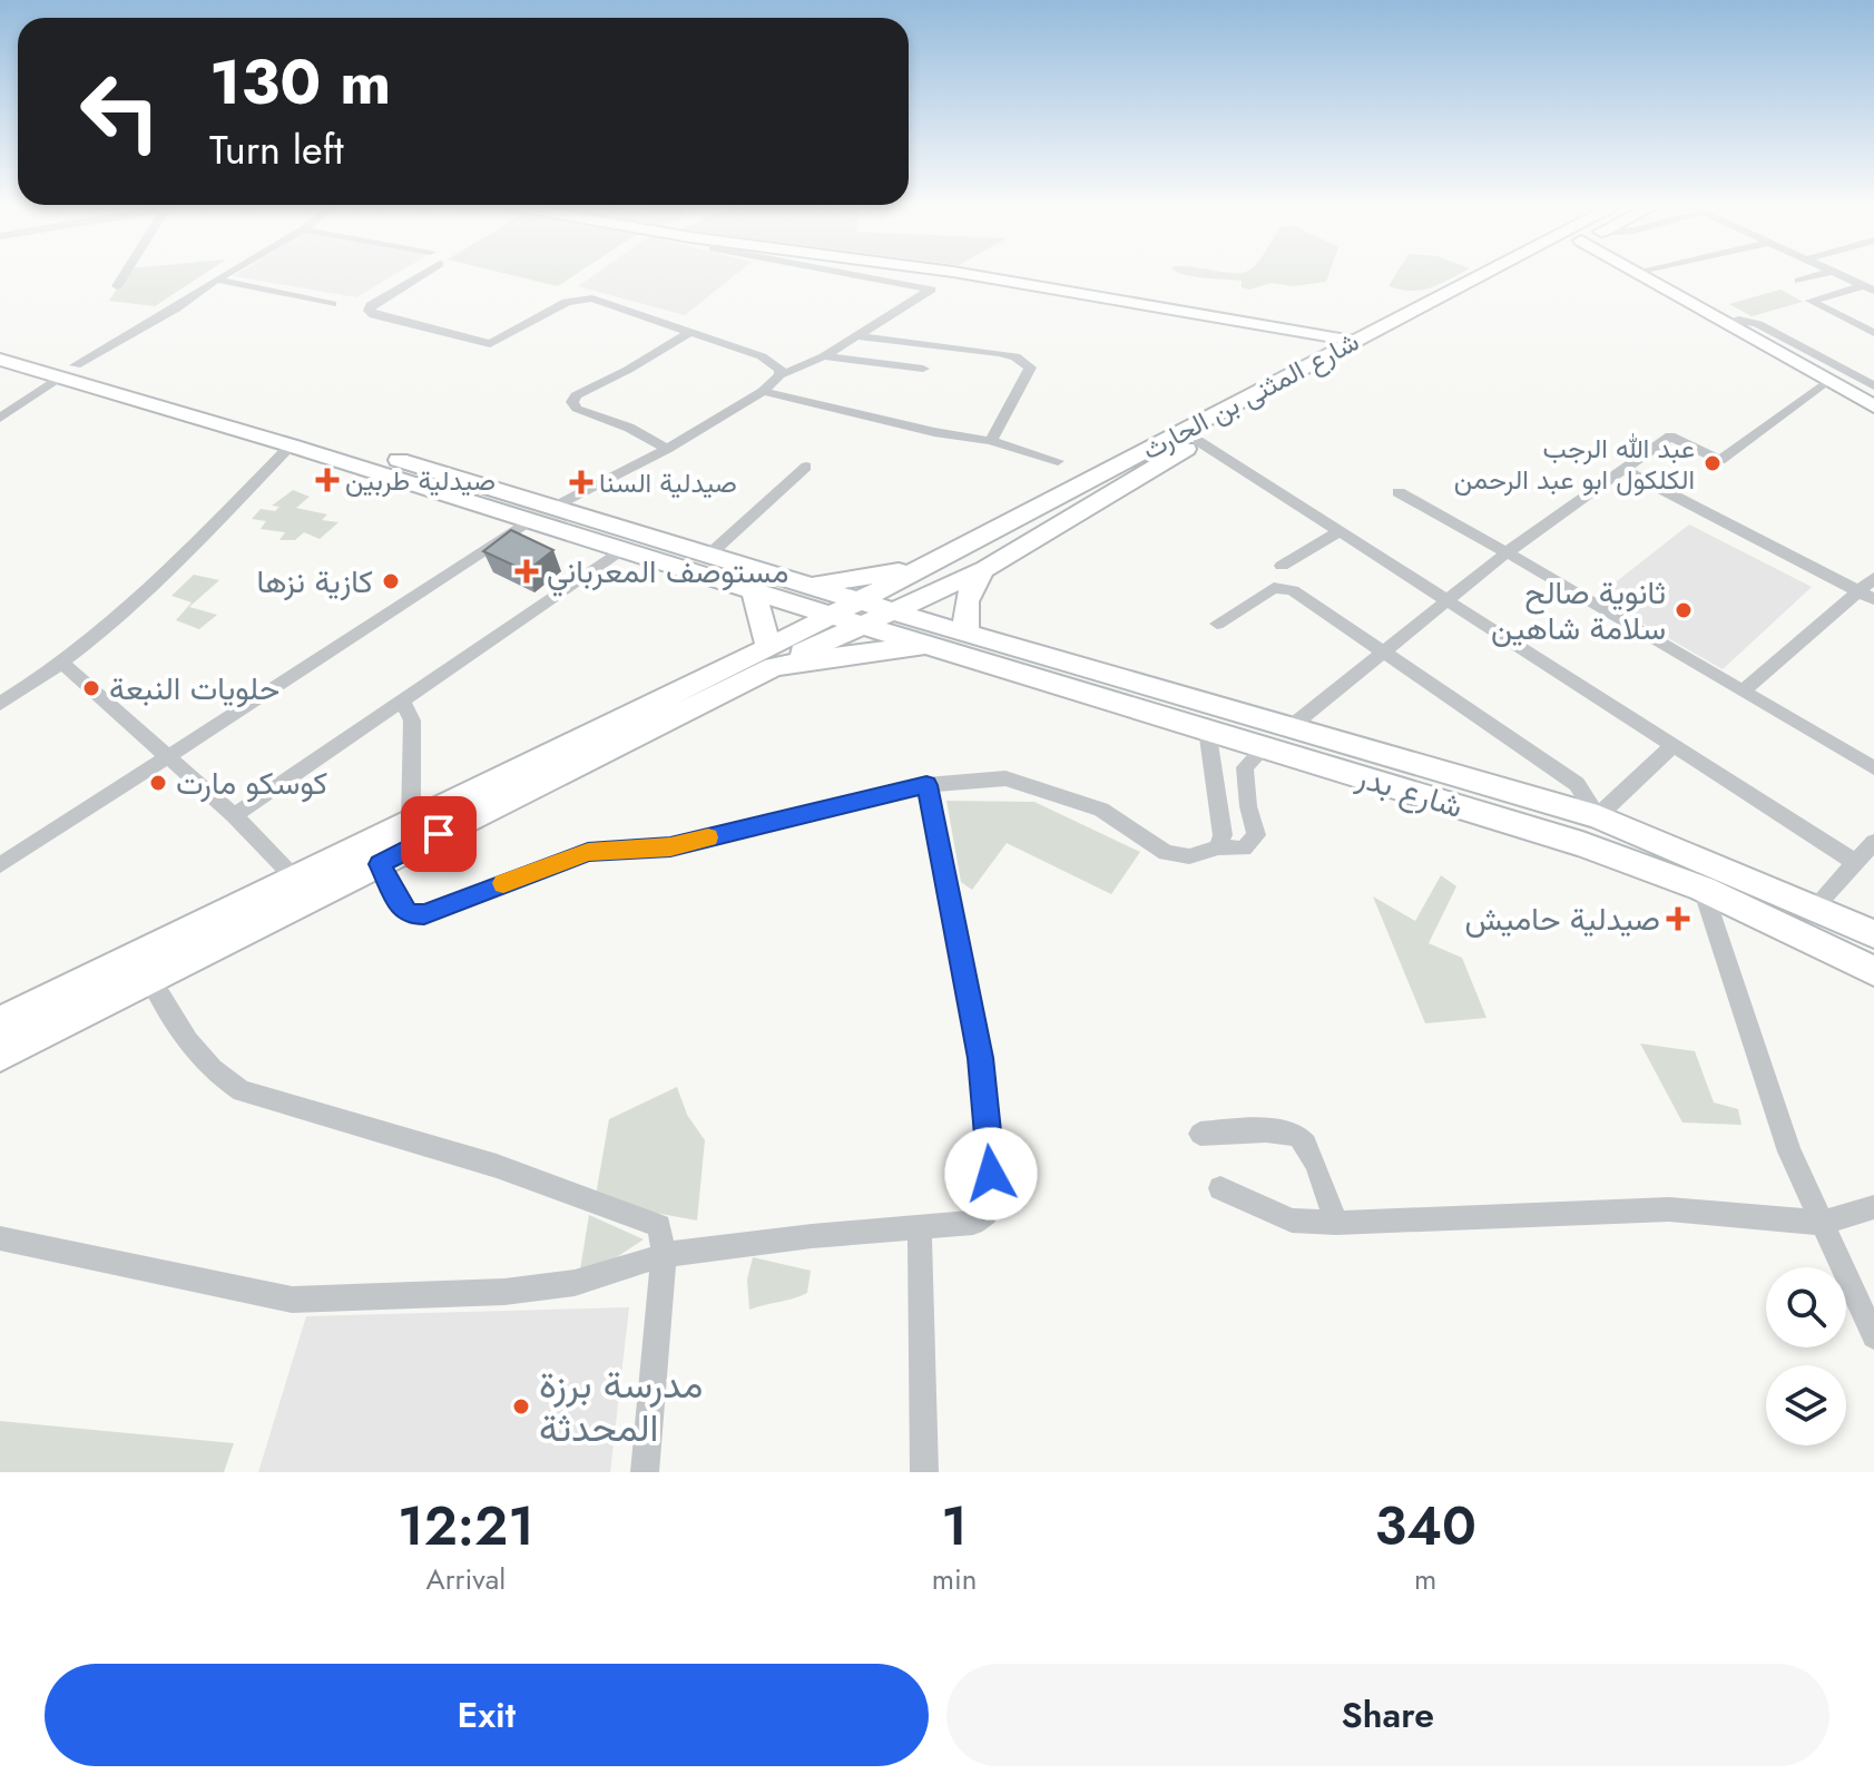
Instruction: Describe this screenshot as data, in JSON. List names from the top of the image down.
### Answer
{
  "streets": {
    "main road": ["شارع المثنى بن الحارث", "شارع بدر"]
  },
  "crossings": [
    ["شارع المثنى بن الحارث", "شارع بدر"]
  ],
  "places": {
    "other": [
      "عبد الله الرجب الكلكول ابو عبد الرحمن",
      "كازية نزها",
      "ثانوية صالح سلامة شاهين",
      "حلويات النبعة",
      "كوسكو مارت",
      "مدرسة برزة المحدثة"
    ],
    "health": [
      "صيدلية طربين",
      "صيدلية السنا",
      "مستوصف المعرباني",
      "صيدلية حاميش"
    ]
  },
  "page": {
    "turn": ["130 m", "Turn left"],
    "eta": [
      "12:21",
      "Arrival",
      "1",
      "min",
      "340",
      "m"
    ],
    "buttons": ["Exit", "Share"]
  }
}
